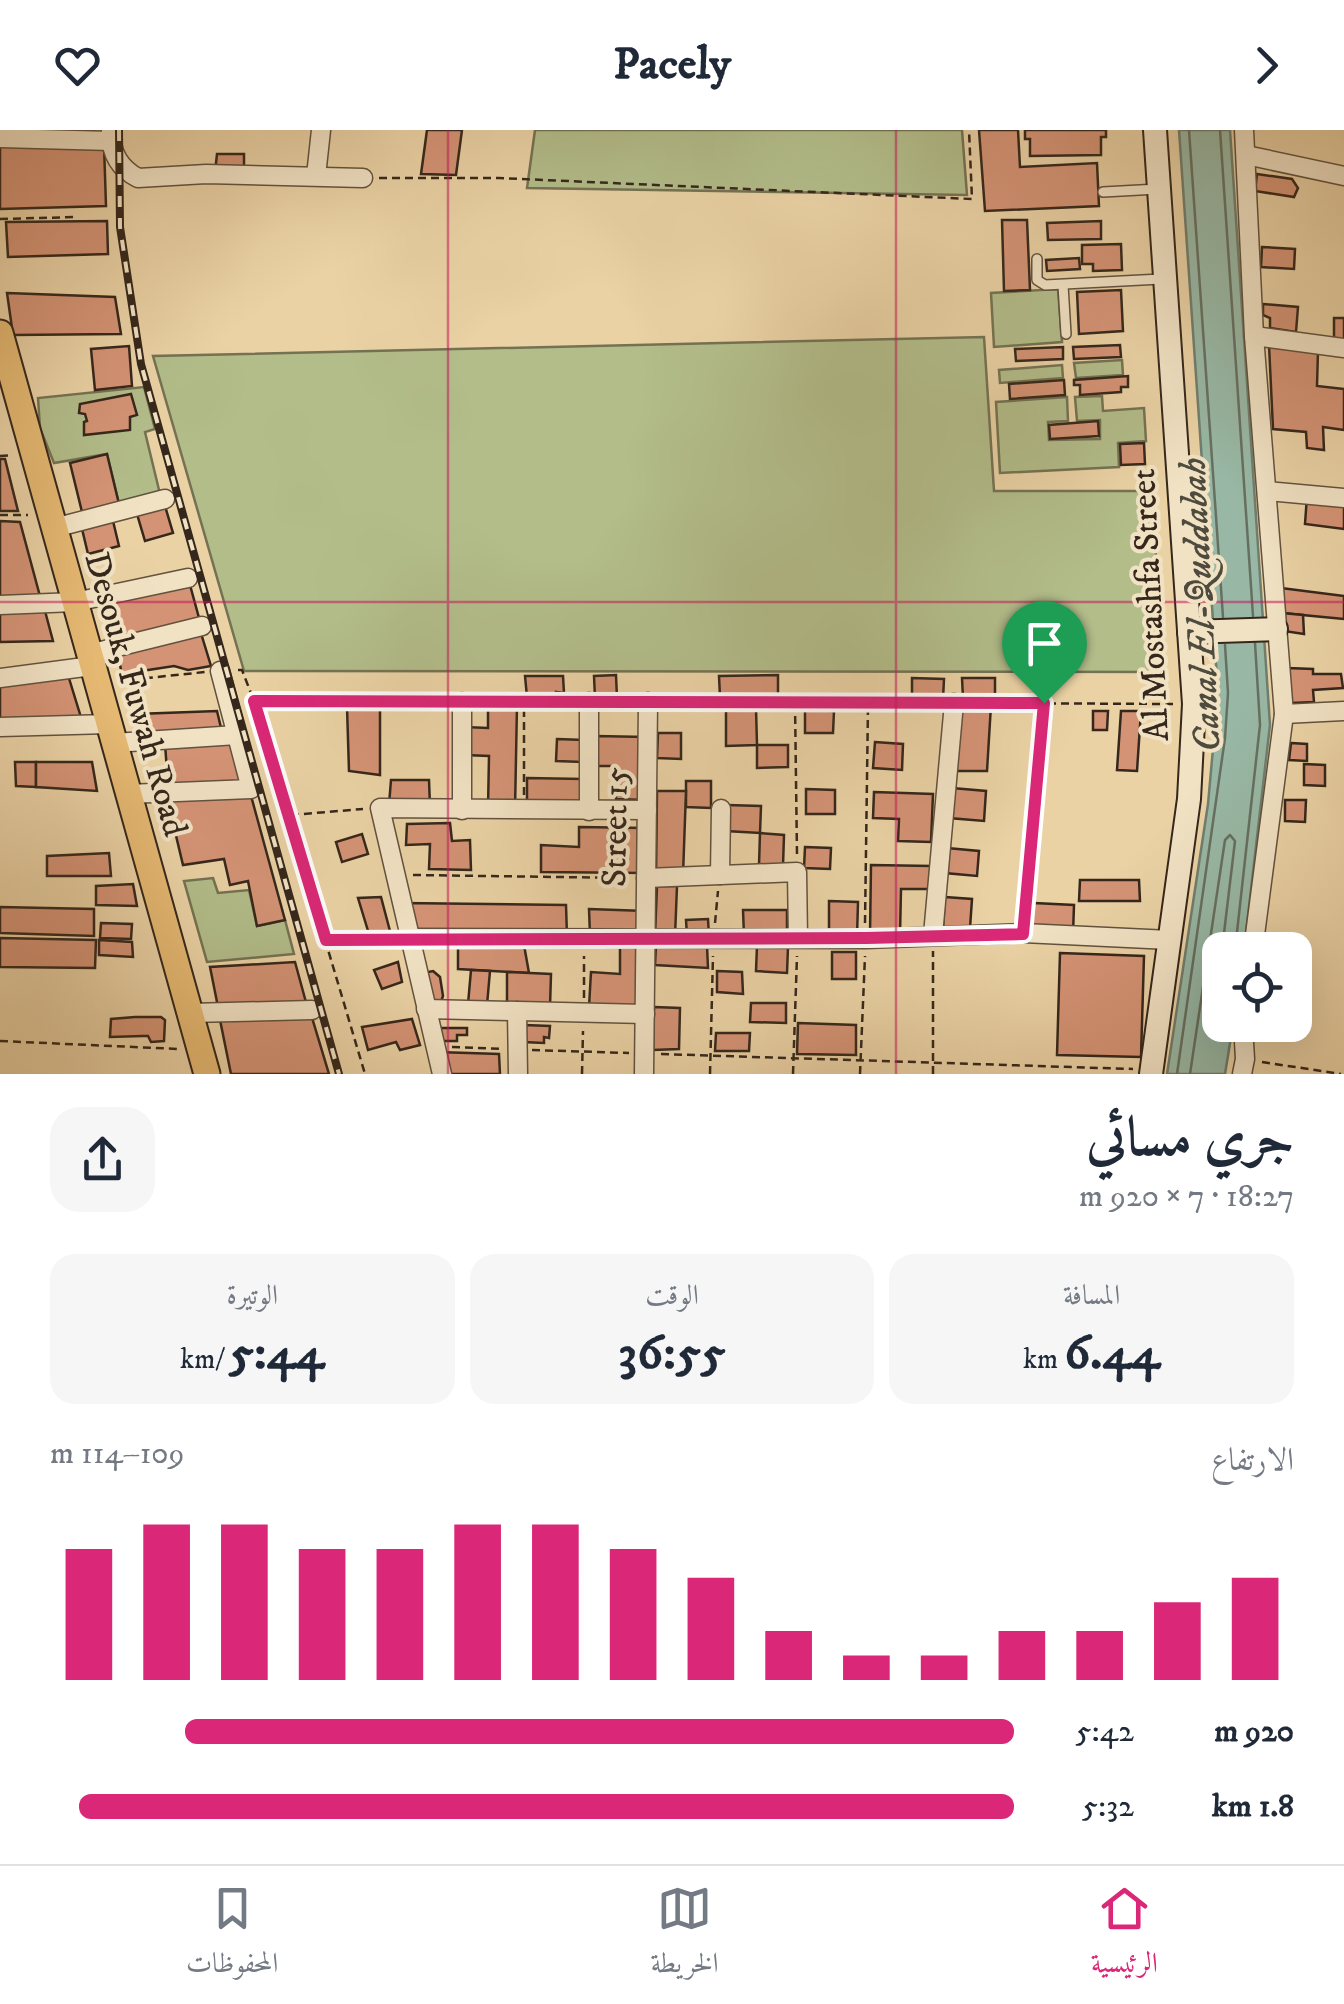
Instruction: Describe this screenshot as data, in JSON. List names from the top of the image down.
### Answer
{
  "streets": {
    "main road": ["Al Mostashfa Street", "Desouk, Fuwah Road"],
    "street": ["Street 15"]
  },
  "water": ["Canal El-Quddabah"],
  "page": {
    "header": "Pacely",
    "heading": ["جري مسائي", "18:27 · 7 × 920 m"],
    "stats": [
      ["المسافة", "6.44 km"],
      ["الوقت", "36:55"],
      ["الوتيرة", "5:44 /km"]
    ],
    "chart": ["الارتفاع", "109–114 m"],
    "list": [
      {
        "name": "920 m",
        "note": "5:42"
      },
      {
        "name": "1.8 km",
        "note": "5:32"
      }
    ],
    "tabs": ["الرئيسية", "الخريطة", "المحفوظات"]
  }
}
